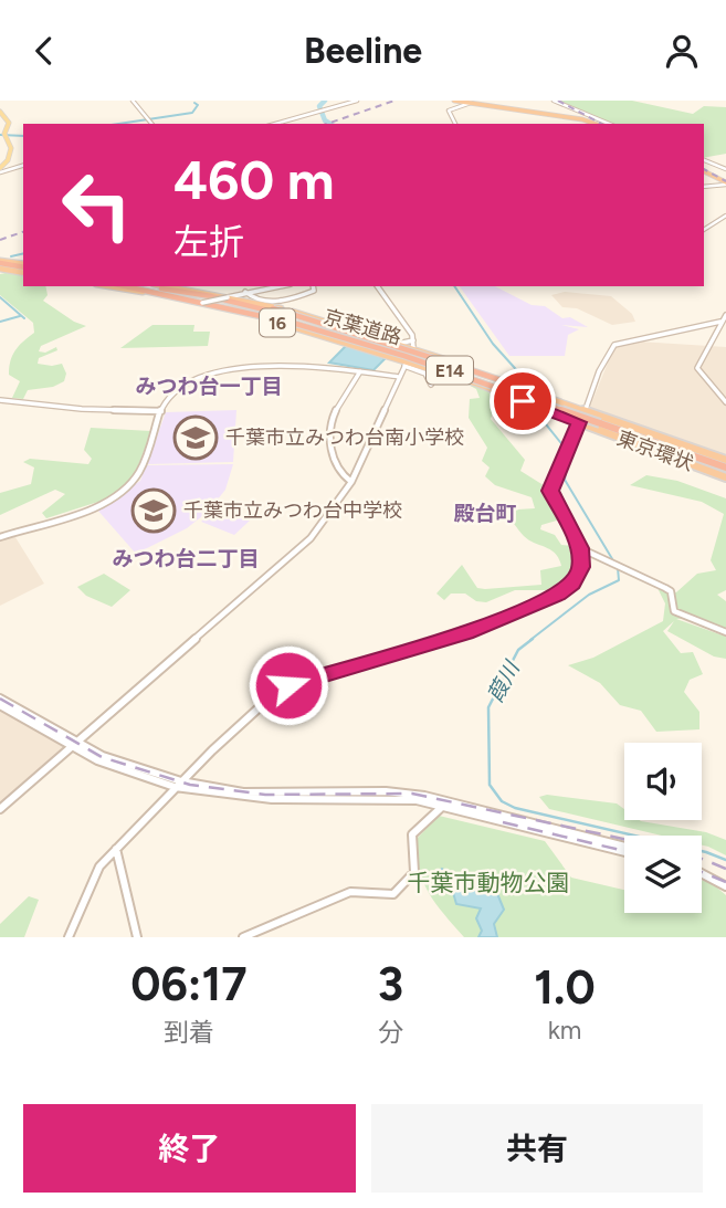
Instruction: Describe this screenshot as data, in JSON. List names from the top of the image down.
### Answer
{
  "streets": {
    "highway": [
      "16",
      "京葉道路",
      "E14",
      "東京環状"
    ]
  },
  "crossings": [
    ["京葉道路", "東京環状"]
  ],
  "districts": ["みつわ台一丁目", "殿台町", "みつわ台二丁目"],
  "water": ["葭川"],
  "parks": ["千葉市動物公園"],
  "places": {
    "school or university": ["千葉市立みつわ台南小学校", "千葉市立みつわ台中学校"]
  },
  "page": {
    "header": "Beeline",
    "turn": ["460 m", "左折"],
    "eta": [
      "06:17",
      "到着",
      "3",
      "分",
      "1.0",
      "km"
    ],
    "buttons": ["終了", "共有"]
  }
}
